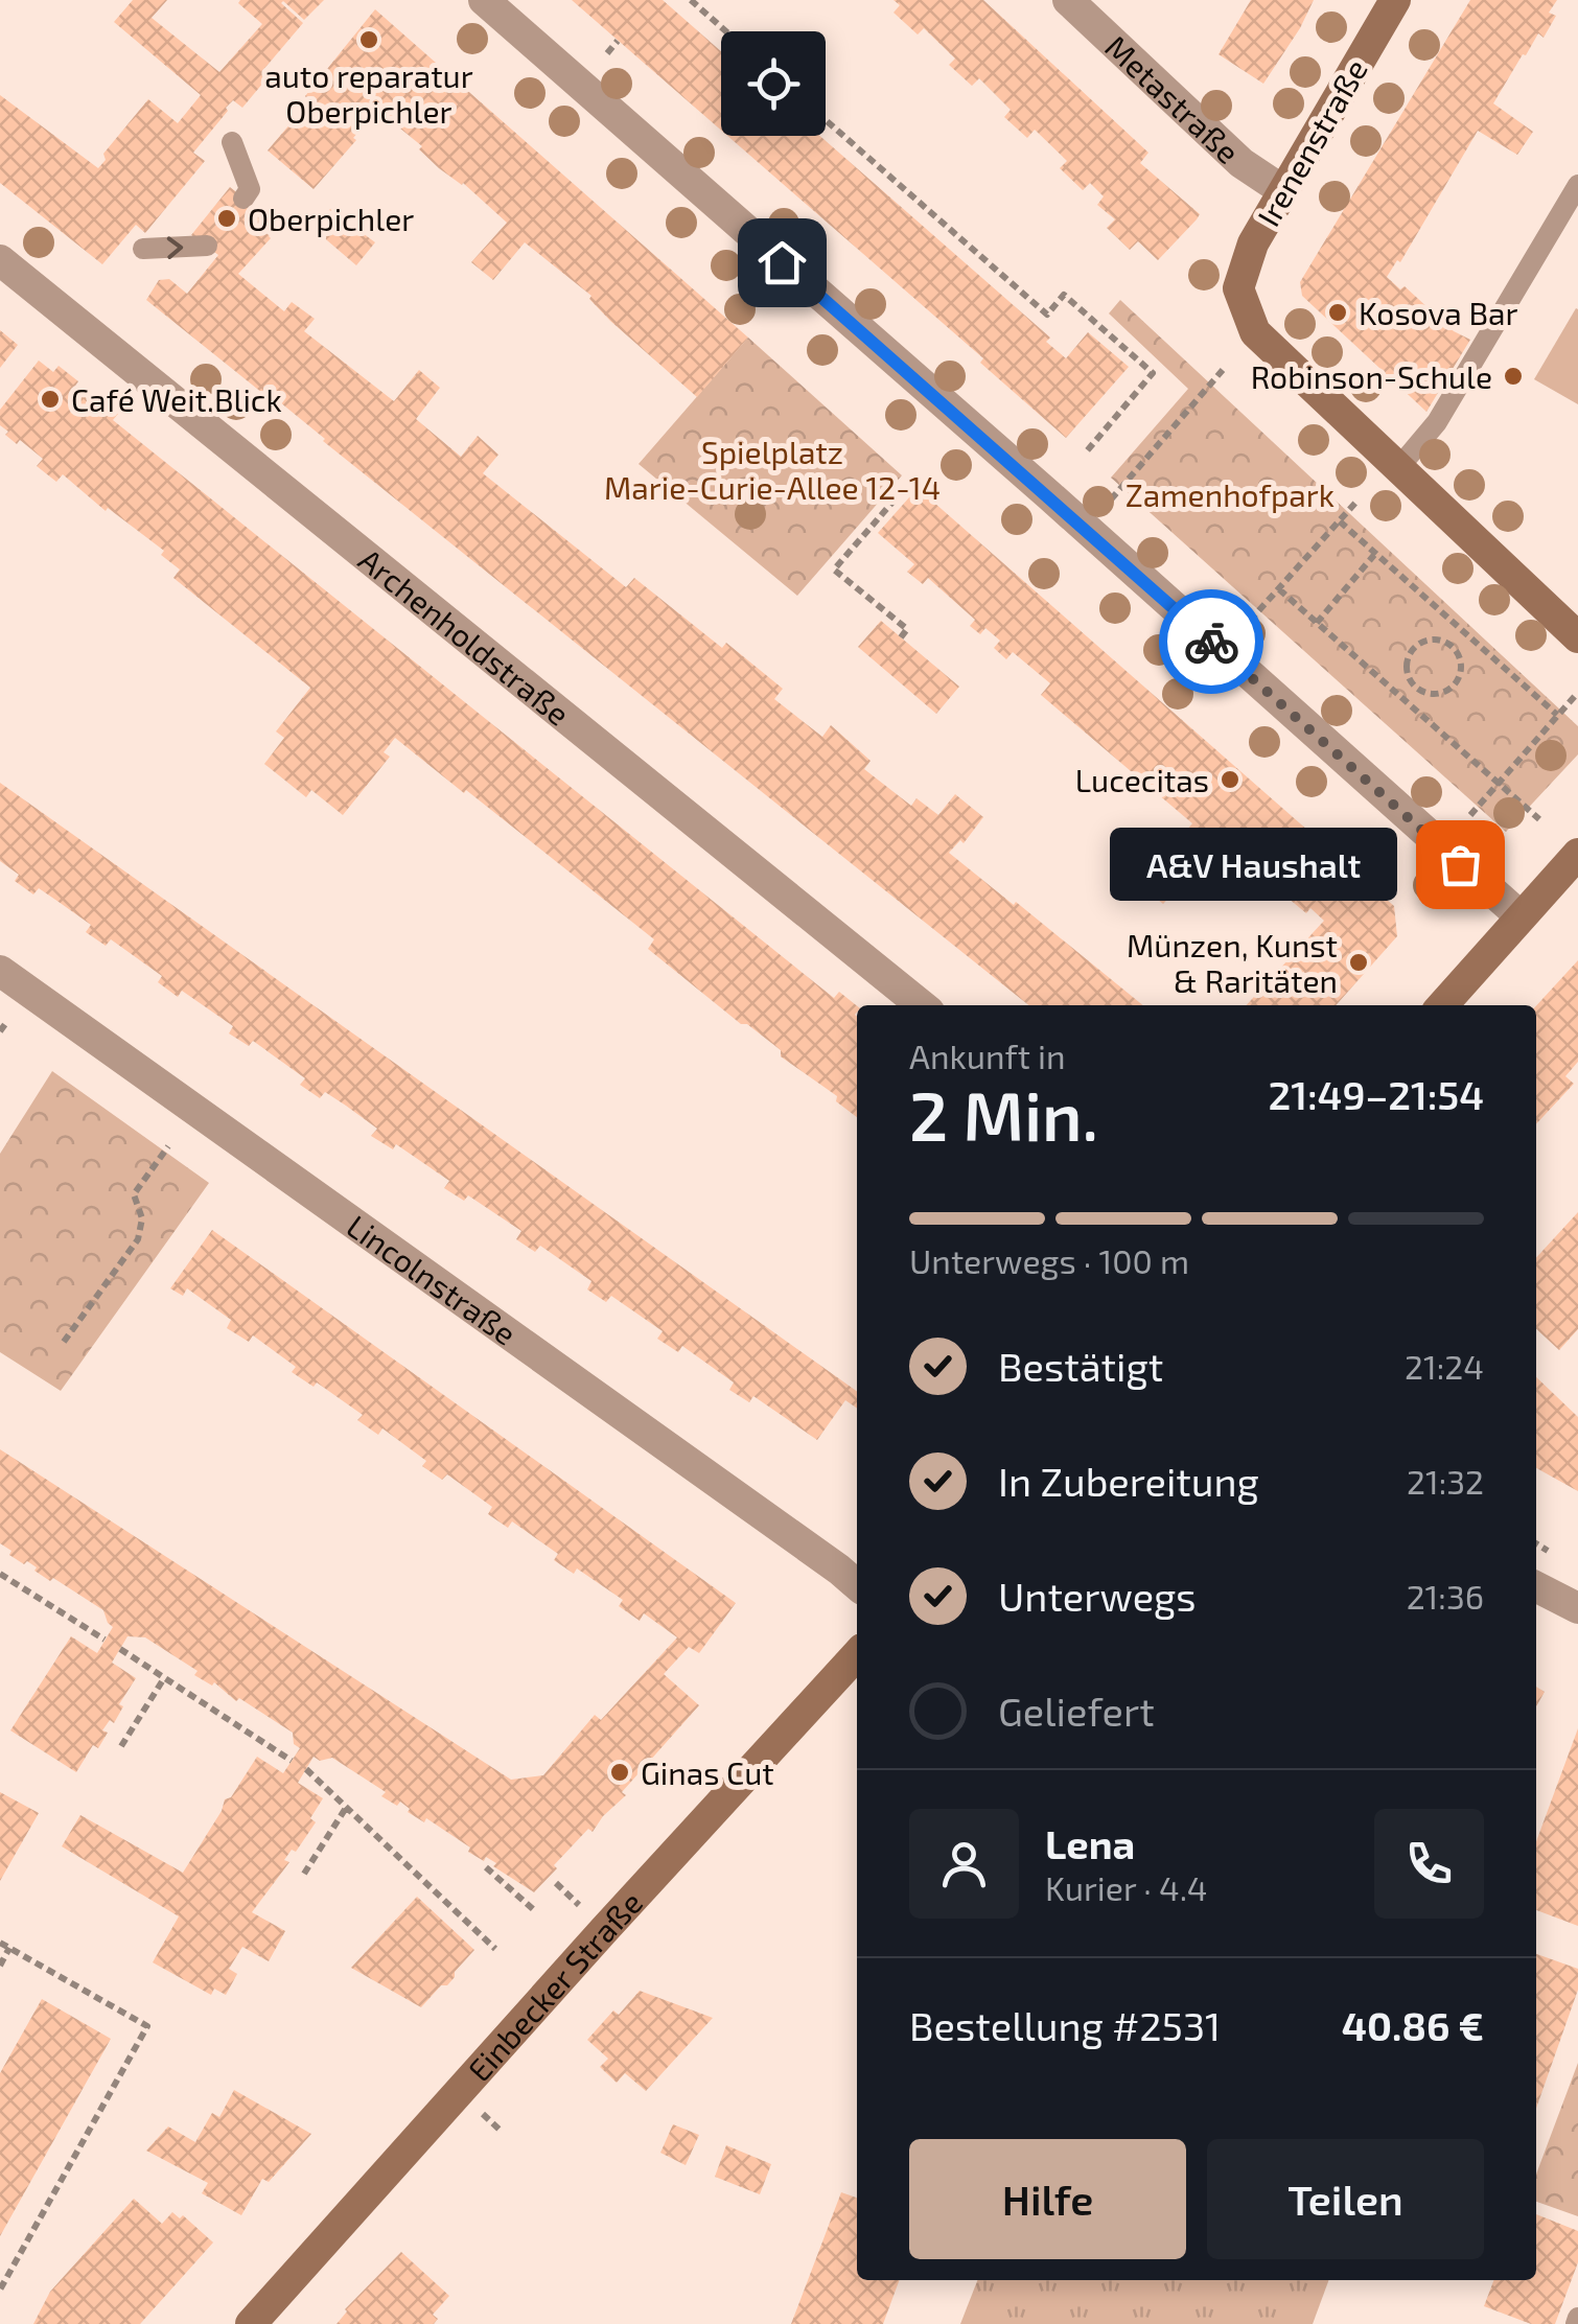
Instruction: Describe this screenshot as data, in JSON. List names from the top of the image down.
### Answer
{
  "streets": {
    "street": [
      "Metastraße",
      "Irenenstraße",
      "Archenholdstraße",
      "Lincolnstraße",
      "Einbecker Straße"
    ]
  },
  "crossings": [
    ["Metastraße", "Irenenstraße"]
  ],
  "parks": ["Spielplatz Marie-Curie-Allee 12-14", "Zamenhofpark"],
  "places": [
    "auto reparatur Oberpichler",
    "Oberpichler",
    "Kosova Bar",
    "Robinson-Schule",
    "Café Weit.Blick",
    "Lucecitas",
    "A&V Haushalt",
    "Münzen, Kunst & Raritäten",
    "Ginas Cut"
  ],
  "page": {
    "bubble": "A&V Haushalt",
    "heading": ["2 Min.", "Ankunft in", "21:49–21:54"],
    "panel": [
      "Lena",
      "Kurier · 4.4",
      "Bestellung #2531",
      "40.86 €"
    ],
    "bar": "Unterwegs · 100 m",
    "list": [
      ["Bestätigt", "21:24"],
      ["In Zubereitung", "21:32"],
      ["Unterwegs", "21:36"],
      "Geliefert"
    ],
    "buttons": ["Hilfe", "Teilen"]
  }
}
